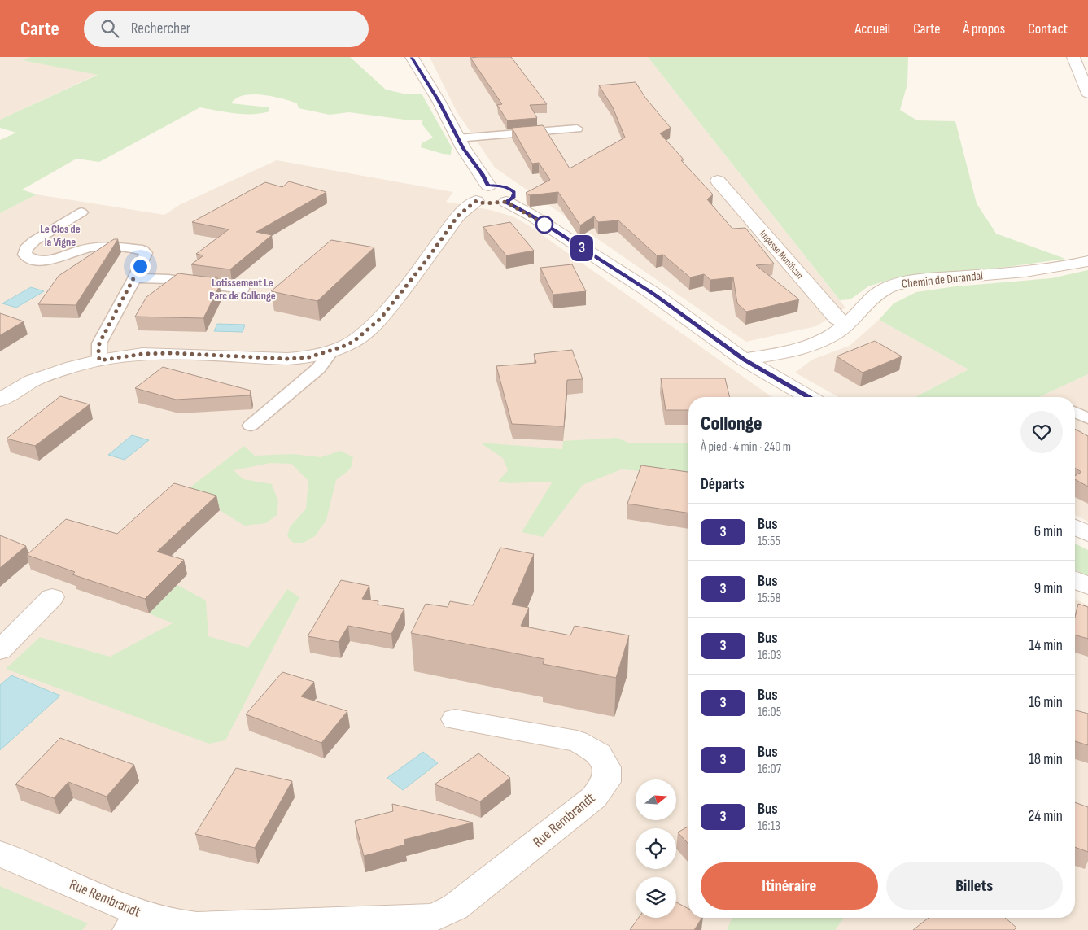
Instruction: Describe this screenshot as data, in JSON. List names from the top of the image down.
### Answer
{
  "streets": {
    "street": ["Impasse Munifican", "Chemin de Durandal", "Rue Rembrandt"]
  },
  "crossings": [
    ["Impasse Munifican", "Chemin de Durandal"]
  ],
  "districts": ["Le Clos de la Vigne", "Lotissement Le Parc de Collonge"],
  "lines": ["bus line 3"],
  "north": "right",
  "page": {
    "header": "Carte",
    "search": "Rechercher",
    "nav": [
      "Accueil",
      "Carte",
      "À propos",
      "Contact"
    ],
    "on_map": "3",
    "heading": [
      ["Collonge", "À pied · 4 min · 240 m"],
      "Départs"
    ],
    "list": [
      {
        "mark": "3",
        "name": "Bus",
        "note": "15:55",
        "value": "6 min"
      },
      {
        "mark": "3",
        "name": "Bus",
        "note": "15:58",
        "value": "9 min"
      },
      {
        "mark": "3",
        "name": "Bus",
        "note": "16:03",
        "value": "14 min"
      },
      {
        "mark": "3",
        "name": "Bus",
        "note": "16:05",
        "value": "16 min"
      },
      {
        "mark": "3",
        "name": "Bus",
        "note": "16:07",
        "value": "18 min"
      },
      {
        "mark": "3",
        "name": "Bus",
        "note": "16:13",
        "value": "24 min"
      }
    ],
    "buttons": ["Itinéraire", "Billets"]
  }
}
